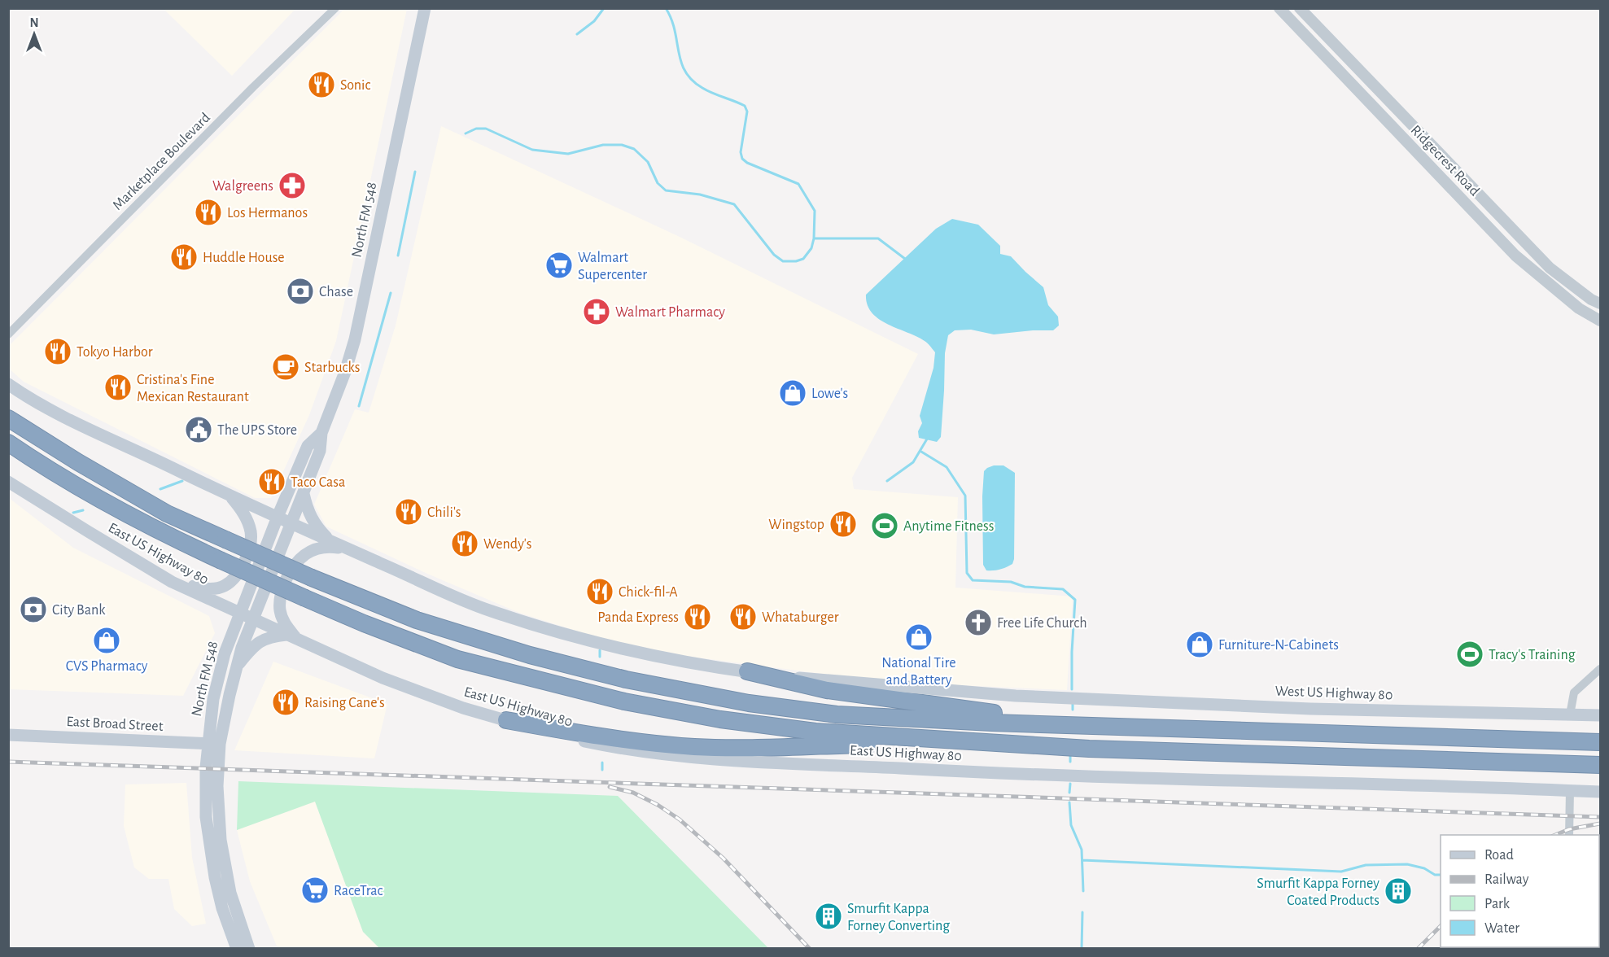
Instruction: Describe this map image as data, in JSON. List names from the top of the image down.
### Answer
{
  "streets": {
    "main road": [
      "North FM 548",
      "East US Highway 80",
      "West US Highway 80",
      "East Broad Street"
    ],
    "street": ["Ridgecrest Road", "Marketplace Boulevard"]
  },
  "crossings": [
    ["North FM 548", "East US Highway 80"],
    ["North FM 548", "East Broad Street"]
  ],
  "places": {
    "restaurant": [
      "Sonic",
      "Los Hermanos",
      "Huddle House",
      "Tokyo Harbor",
      "Cristina's Fine Mexican Restaurant",
      "Taco Casa",
      "Chili's",
      "Wingstop",
      "Wendy's",
      "Chick-fil-A",
      "Panda Express",
      "Whataburger",
      "Raising Cane's"
    ],
    "pharmacy": ["Walgreens", "Walmart Pharmacy"],
    "supermarket": ["Walmart Supercenter", "RaceTrac"],
    "bank": ["Chase", "City Bank"],
    "cafe": ["Starbucks"],
    "shop": [
      "Lowe's",
      "National Tire and Battery",
      "CVS Pharmacy",
      "Furniture-N-Cabinets"
    ],
    "public building": ["The UPS Store"],
    "sports": ["Anytime Fitness", "Tracy's Training"],
    "church": ["Free Life Church"],
    "building": ["Smurfit Kappa Forney Coated Products", "Smurfit Kappa Forney Converting"]
  },
  "legend": [
    "Road",
    "Railway",
    "Park",
    "Water"
  ],
  "north": "top"
}
